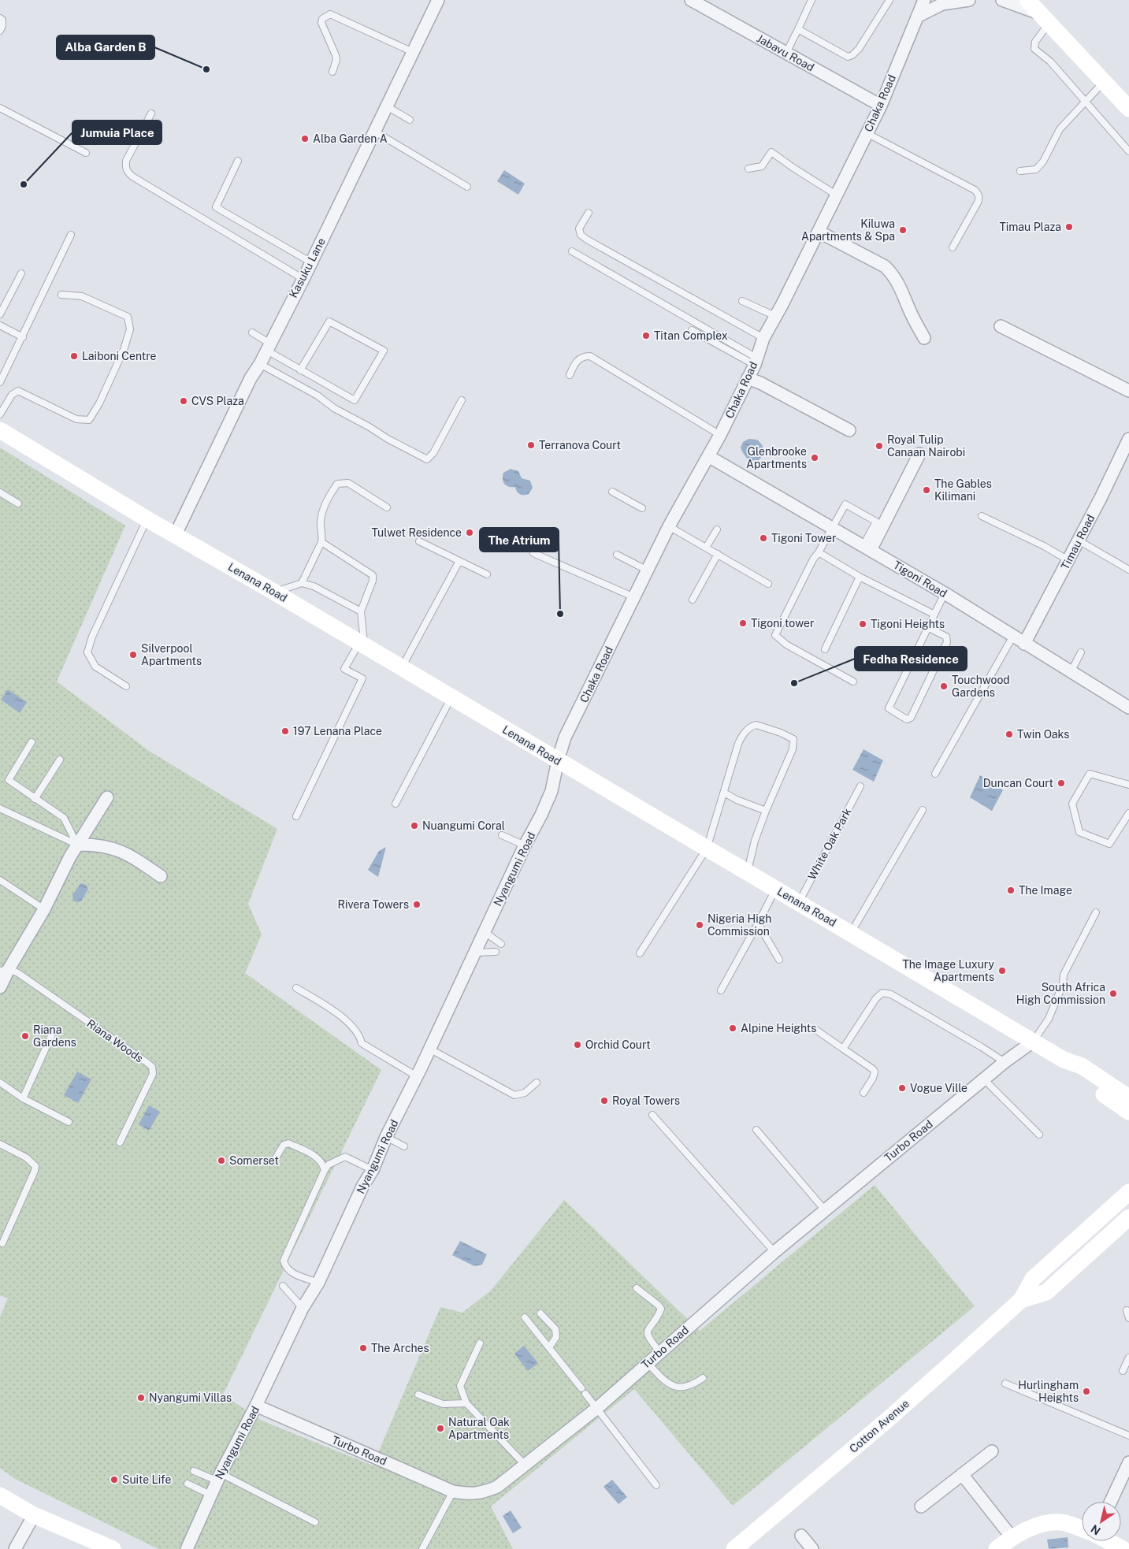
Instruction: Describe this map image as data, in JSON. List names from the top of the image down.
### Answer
{
  "streets": {
    "street": [
      "Jabavu Road",
      "Chaka Road",
      "Kasuku Lane",
      "Timau Road",
      "Tigoni Road",
      "Lenana Road",
      "Nyangumi Road",
      "Turbo Road",
      "Cotton Avenue"
    ],
    "lane": ["White Oak Park", "Riana Woods"]
  },
  "crossings": [
    ["Jabavu Road", "Chaka Road"],
    ["Chaka Road", "Tigoni Road"],
    ["Chaka Road", "Lenana Road"],
    ["Chaka Road", "Nyangumi Road"],
    ["Kasuku Lane", "Lenana Road"],
    ["Timau Road", "Tigoni Road"],
    ["Lenana Road", "White Oak Park"],
    ["Lenana Road", "Nyangumi Road"],
    ["Lenana Road", "Turbo Road"],
    ["Nyangumi Road", "Turbo Road"]
  ],
  "places": [
    "Alba Garden B",
    "Alba Garden A",
    "Jumuia Place",
    "Timau Plaza",
    "Kiluwa Apartments & Spa",
    "Titan Complex",
    "Laiboni Centre",
    "CVS Plaza",
    "Terranova Court",
    "Royal Tulip Canaan Nairobi",
    "Glenbrooke Apartments",
    "The Gables Kilimani",
    "Tulwet Residence",
    "Tigoni Tower",
    "The Atrium",
    "Tigoni tower",
    "Tigoni Heights",
    "Silverpool Apartments",
    "Fedha Residence",
    "Touchwood Gardens",
    "197 Lenana Place",
    "Twin Oaks",
    "Duncan Court",
    "Nuangumi Coral",
    "The Image",
    "Rivera Towers",
    "Nigeria High Commission",
    "The Image Luxury Apartments",
    "South Africa High Commission",
    "Alpine Heights",
    "Riana Gardens",
    "Orchid Court",
    "Vogue Ville",
    "Royal Towers",
    "Somerset",
    "The Arches",
    "Hurlingham Heights",
    "Nyangumi Villas",
    "Natural Oak Apartments",
    "Suite Life"
  ],
  "north": "bottom left"
}
